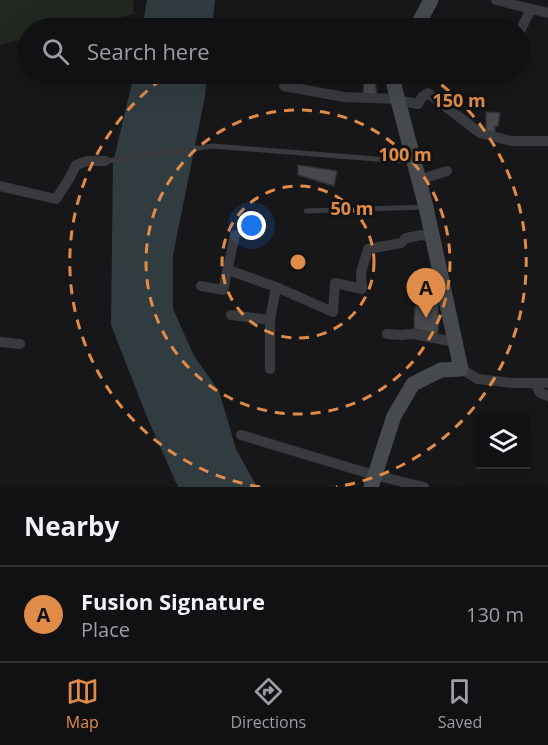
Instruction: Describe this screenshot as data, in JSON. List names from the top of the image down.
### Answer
{
  "page": {
    "search": "Search here",
    "pins": "A",
    "heading": "Nearby",
    "list": [
      {
        "mark": "A",
        "name": "Fusion Signature",
        "note": "Place",
        "value": "130 m"
      }
    ],
    "nav": ["Map", "Directions", "Saved"]
  },
  "rings": ["150 m", "100 m", "50 m"]
}
